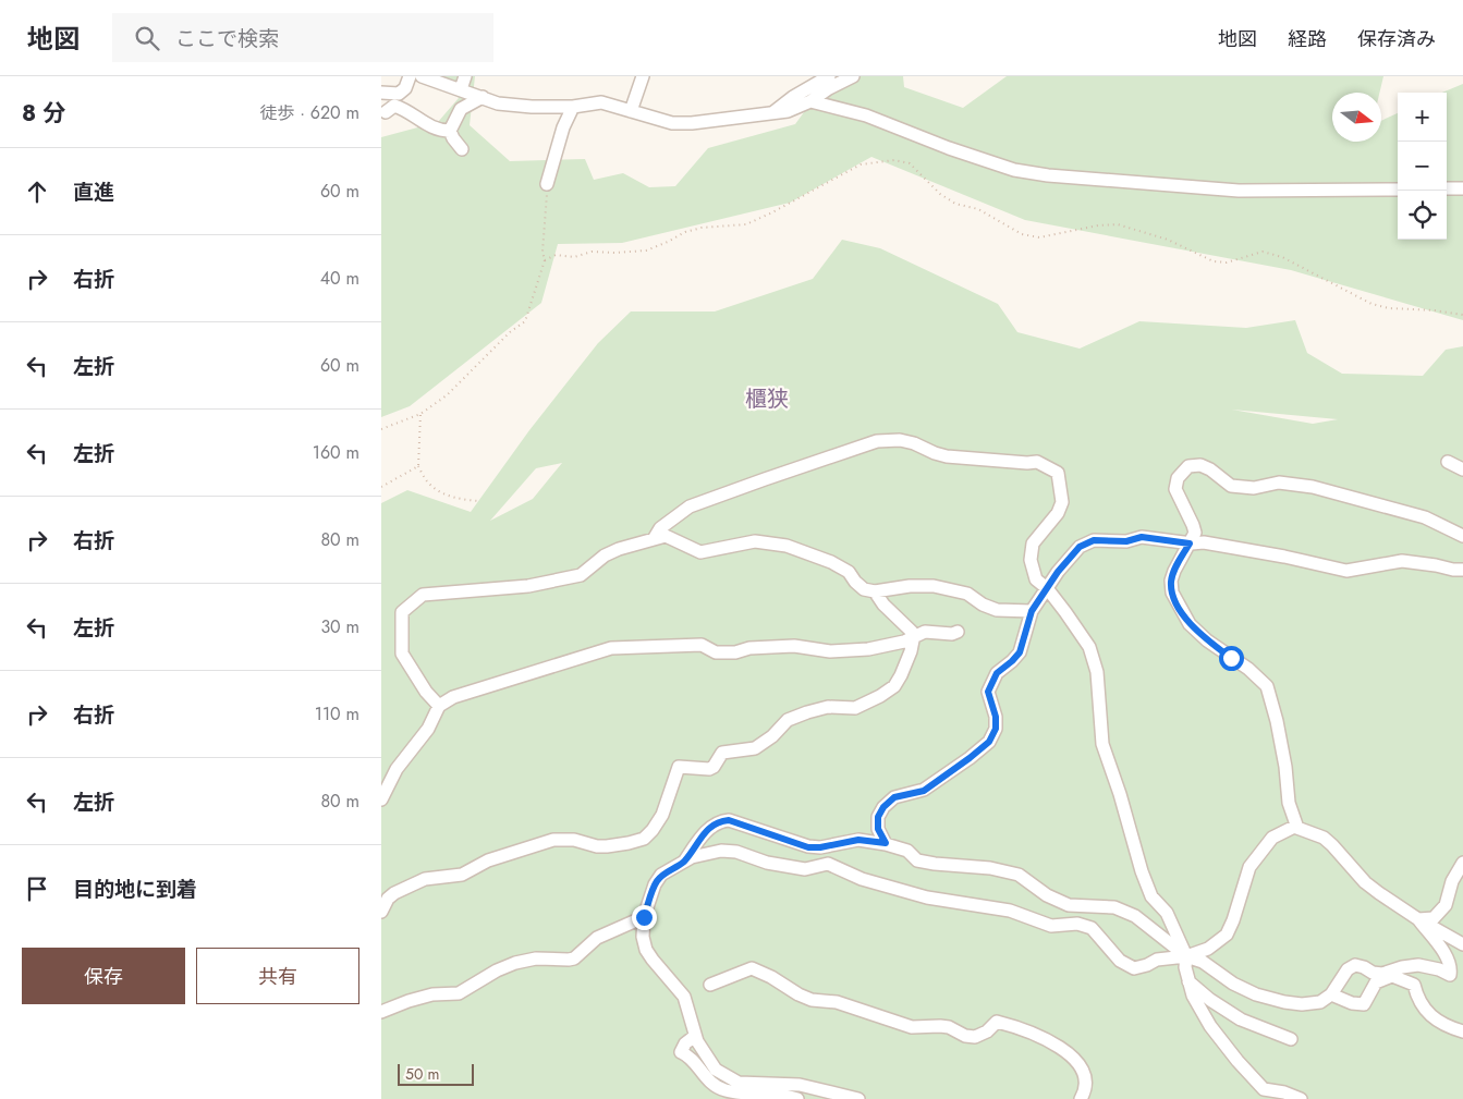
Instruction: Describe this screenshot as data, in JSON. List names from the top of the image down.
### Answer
{
  "districts": ["櫃狭"],
  "scale_bar": "50 m",
  "north": "right",
  "page": {
    "header": "地図",
    "search": "ここで検索",
    "nav": ["地図", "経路", "保存済み"],
    "heading": ["8 分", "徒歩 · 620 m"],
    "map_buttons": ["+", "−"],
    "list": [
      ["直進", "60 m"],
      ["右折", "40 m"],
      ["左折", "60 m"],
      ["左折", "160 m"],
      ["右折", "80 m"],
      ["左折", "30 m"],
      ["右折", "110 m"],
      ["左折", "80 m"],
      "目的地に到着"
    ],
    "buttons": ["保存", "共有"],
    "scale": "50 m"
  }
}
